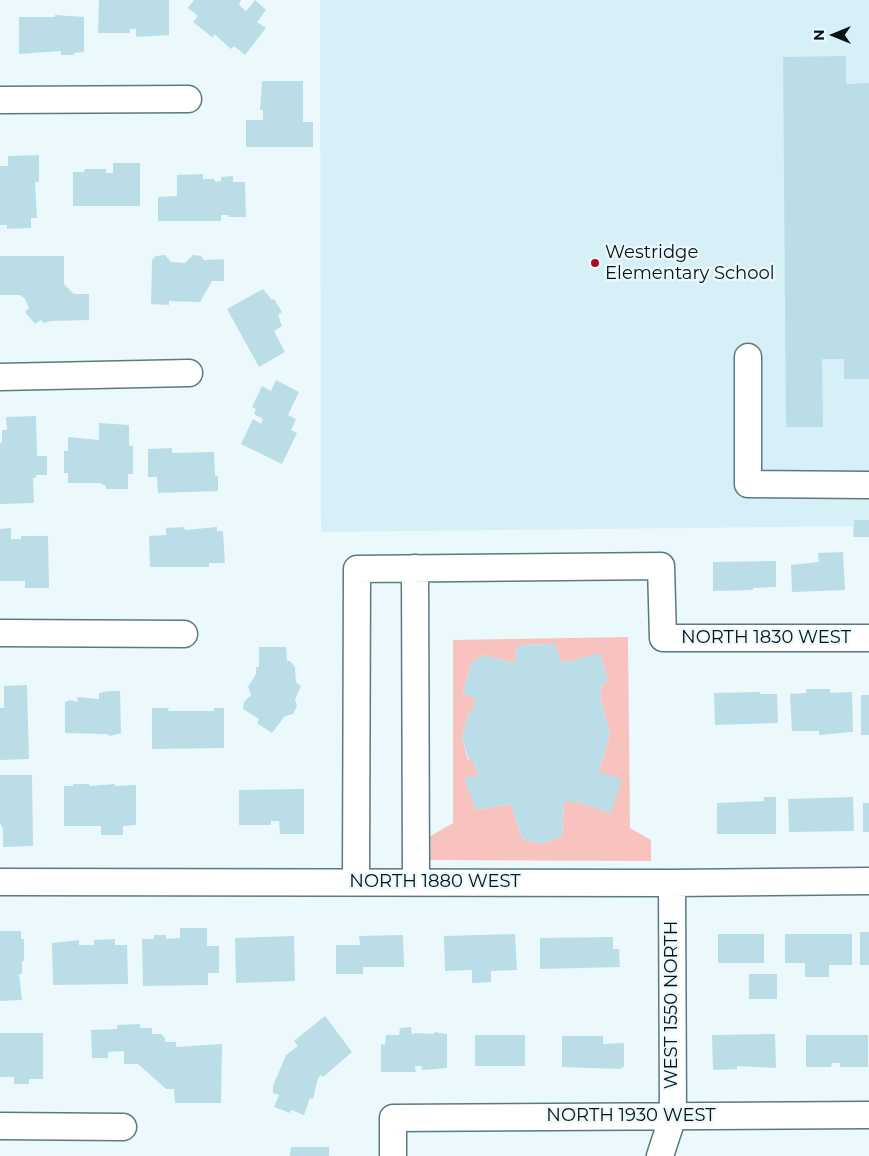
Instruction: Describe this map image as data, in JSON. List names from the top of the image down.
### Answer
{
  "streets": {
    "street": [
      "NORTH 1830 WEST",
      "NORTH 1880 WEST",
      "WEST 1550 NORTH",
      "NORTH 1930 WEST"
    ]
  },
  "crossings": [
    ["NORTH 1880 WEST", "WEST 1550 NORTH"],
    ["WEST 1550 NORTH", "NORTH 1930 WEST"]
  ],
  "places": ["Westridge Elementary School"],
  "north": "left"
}
